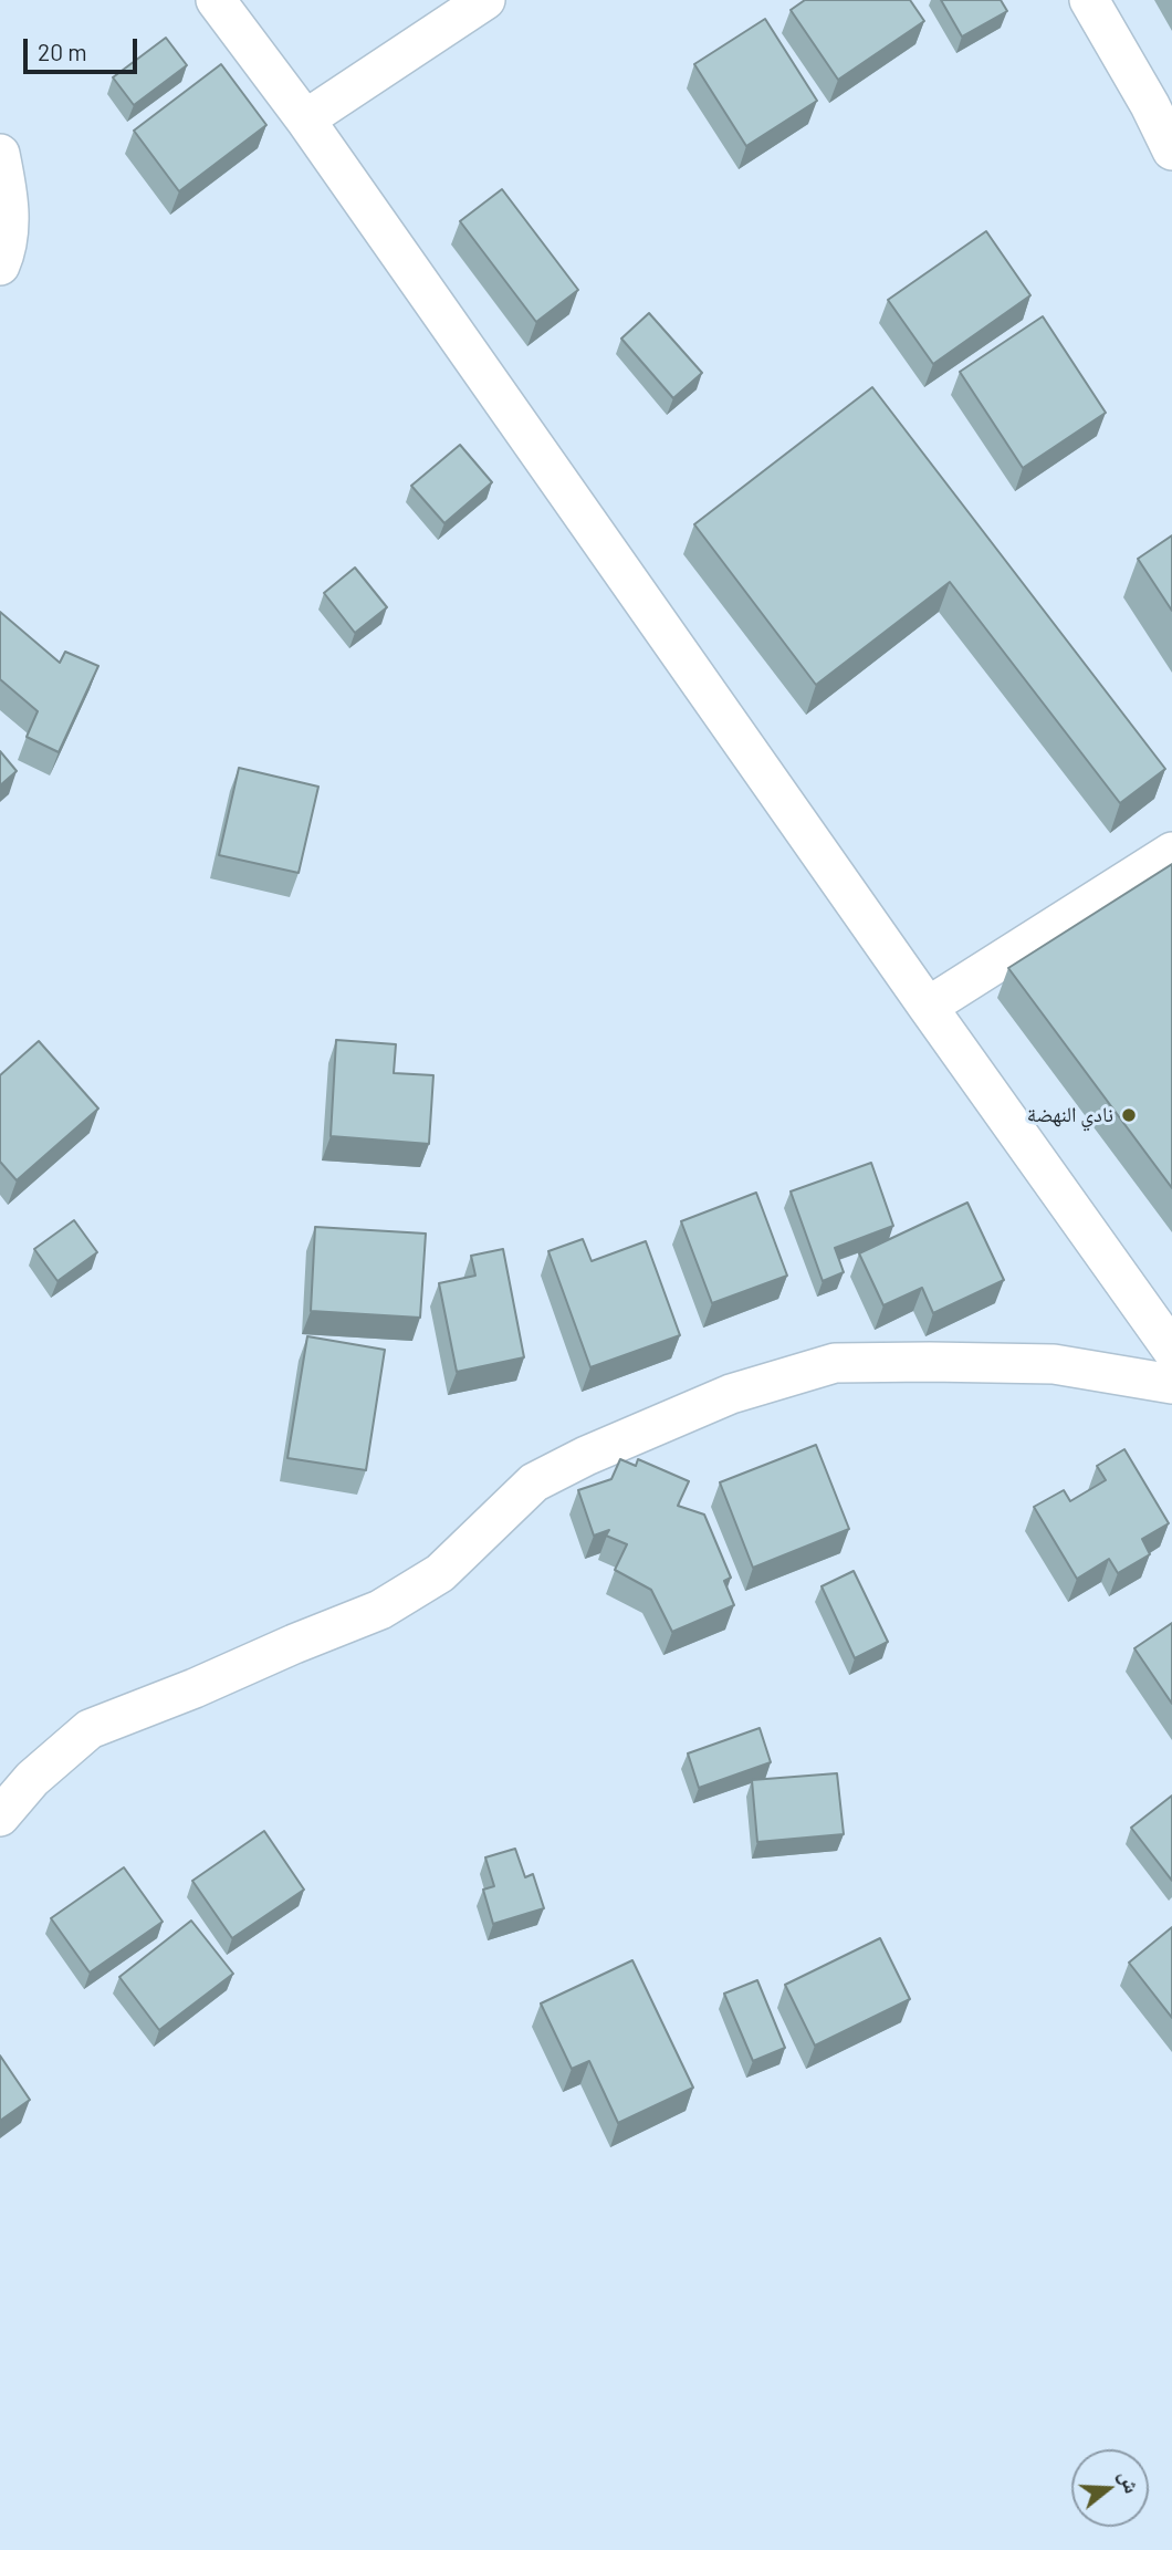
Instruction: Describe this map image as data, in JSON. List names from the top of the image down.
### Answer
{
  "places": ["نادي النهضة"],
  "scale_bar": "20 m",
  "north": "right"
}
